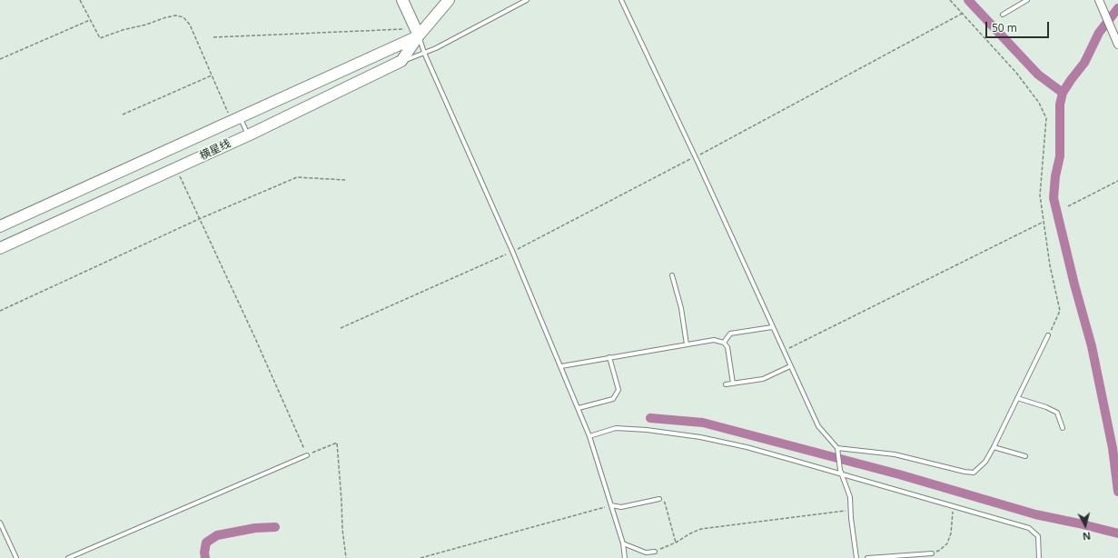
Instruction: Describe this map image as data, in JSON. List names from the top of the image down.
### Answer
{
  "streets": {
    "street": ["横星线"]
  },
  "scale_bar": "50 m",
  "north": "bottom"
}
